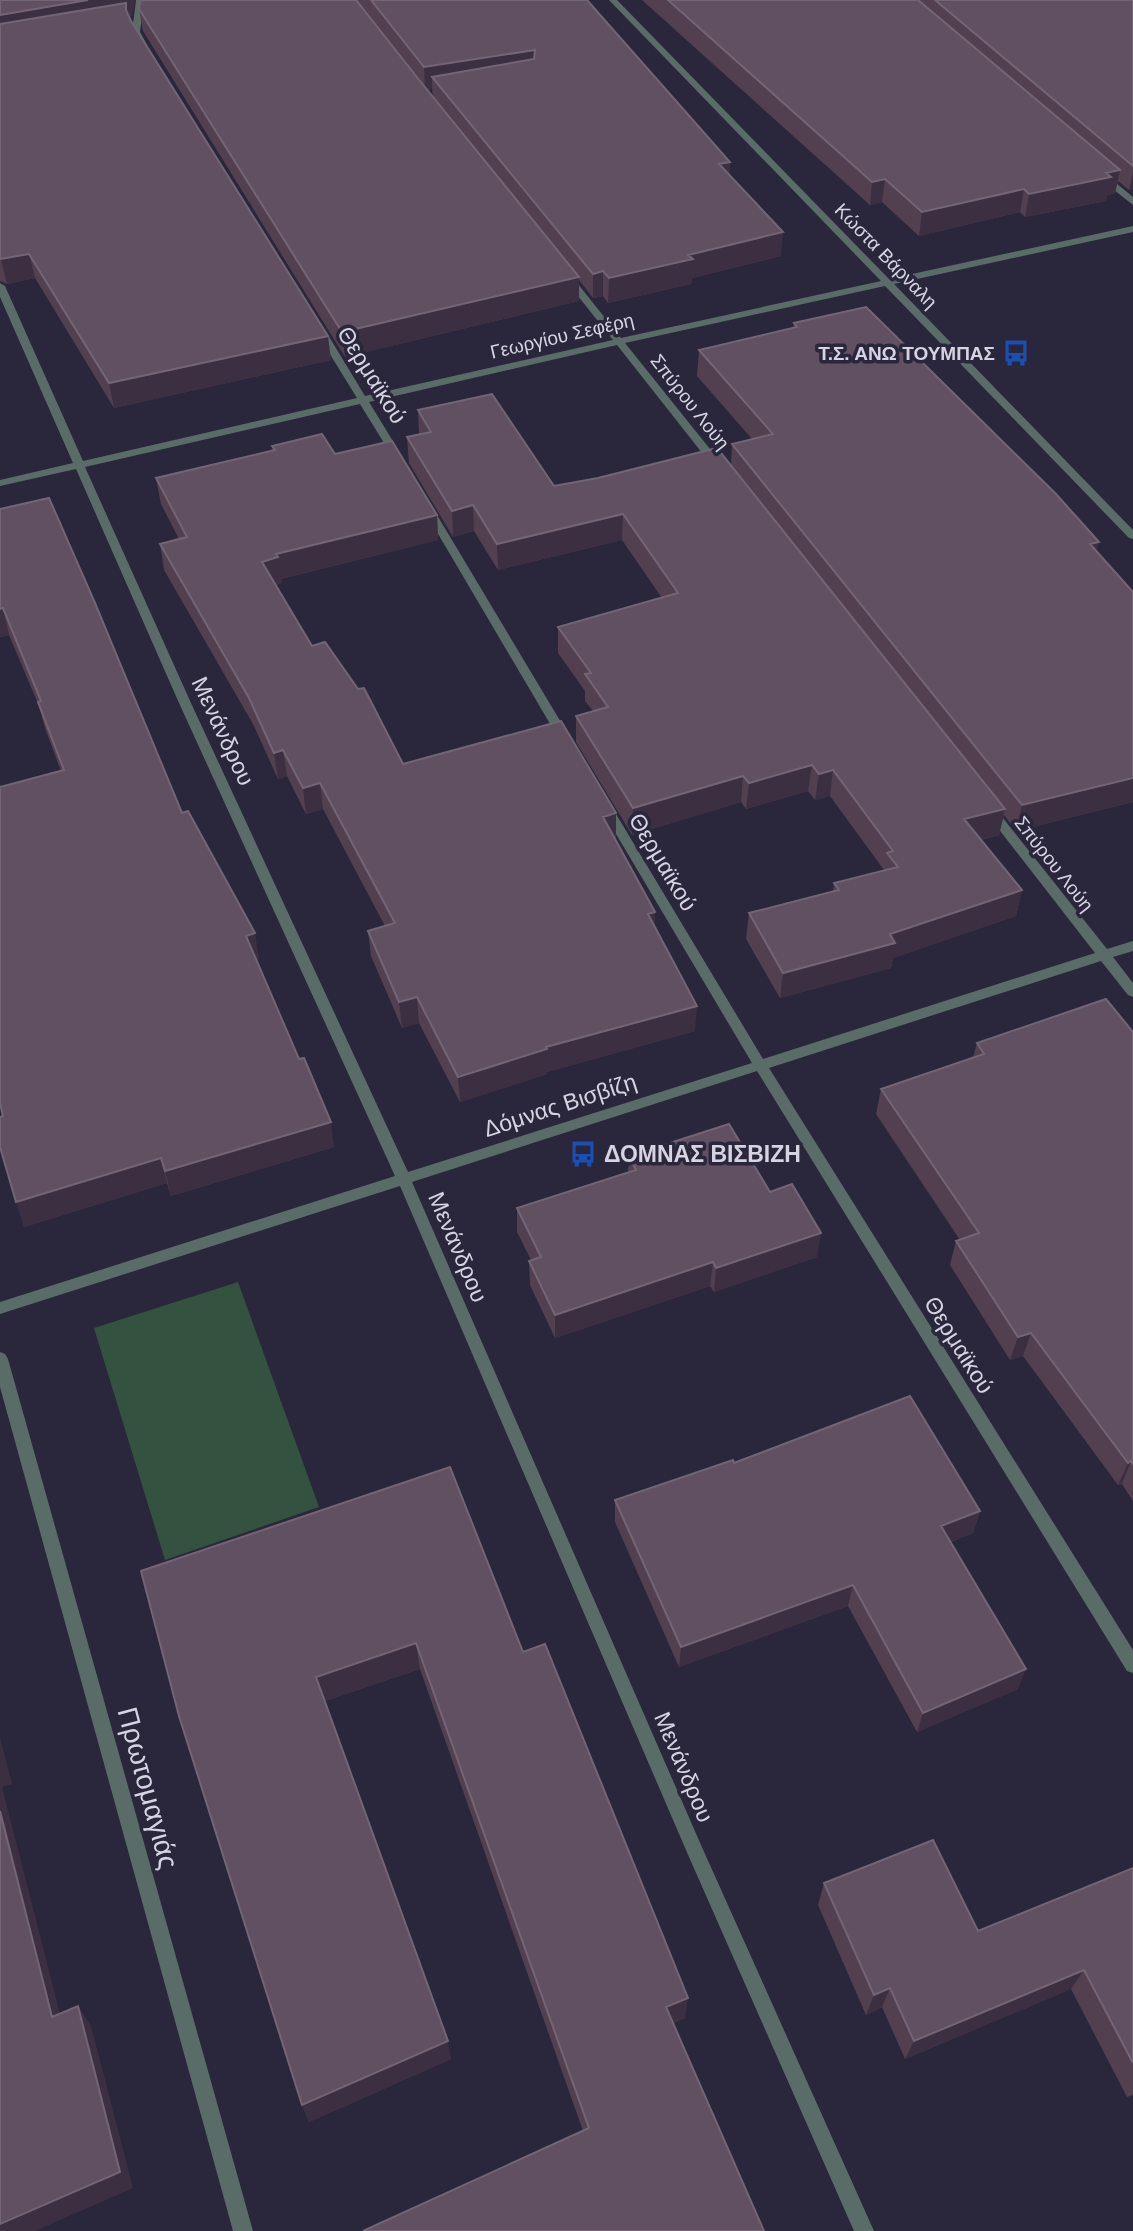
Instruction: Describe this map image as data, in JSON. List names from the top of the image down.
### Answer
{
  "streets": {
    "street": [
      "Κώστα Βάρναλη",
      "Γεωργίου Σεφέρη",
      "Θερμαϊκού",
      "Σπύρου Λούη",
      "Μενάνδρου",
      "Δόμνας Βισβίζη",
      "Πρωτομαγιάς"
    ]
  },
  "crossings": [
    ["Κώστα Βάρναλη", "Γεωργίου Σεφέρη"],
    ["Γεωργίου Σεφέρη", "Θερμαϊκού"],
    ["Γεωργίου Σεφέρη", "Σπύρου Λούη"],
    ["Γεωργίου Σεφέρη", "Μενάνδρου"],
    ["Θερμαϊκού", "Δόμνας Βισβίζη"],
    ["Σπύρου Λούη", "Δόμνας Βισβίζη"],
    ["Μενάνδρου", "Δόμνας Βισβίζη"]
  ],
  "places": {
    "bus stop": ["Τ.Σ. ΑΝΩ ΤΟΥΜΠΑΣ", "ΔΟΜΝΑΣ ΒΙΣΒΙΖΗ"]
  }
}
